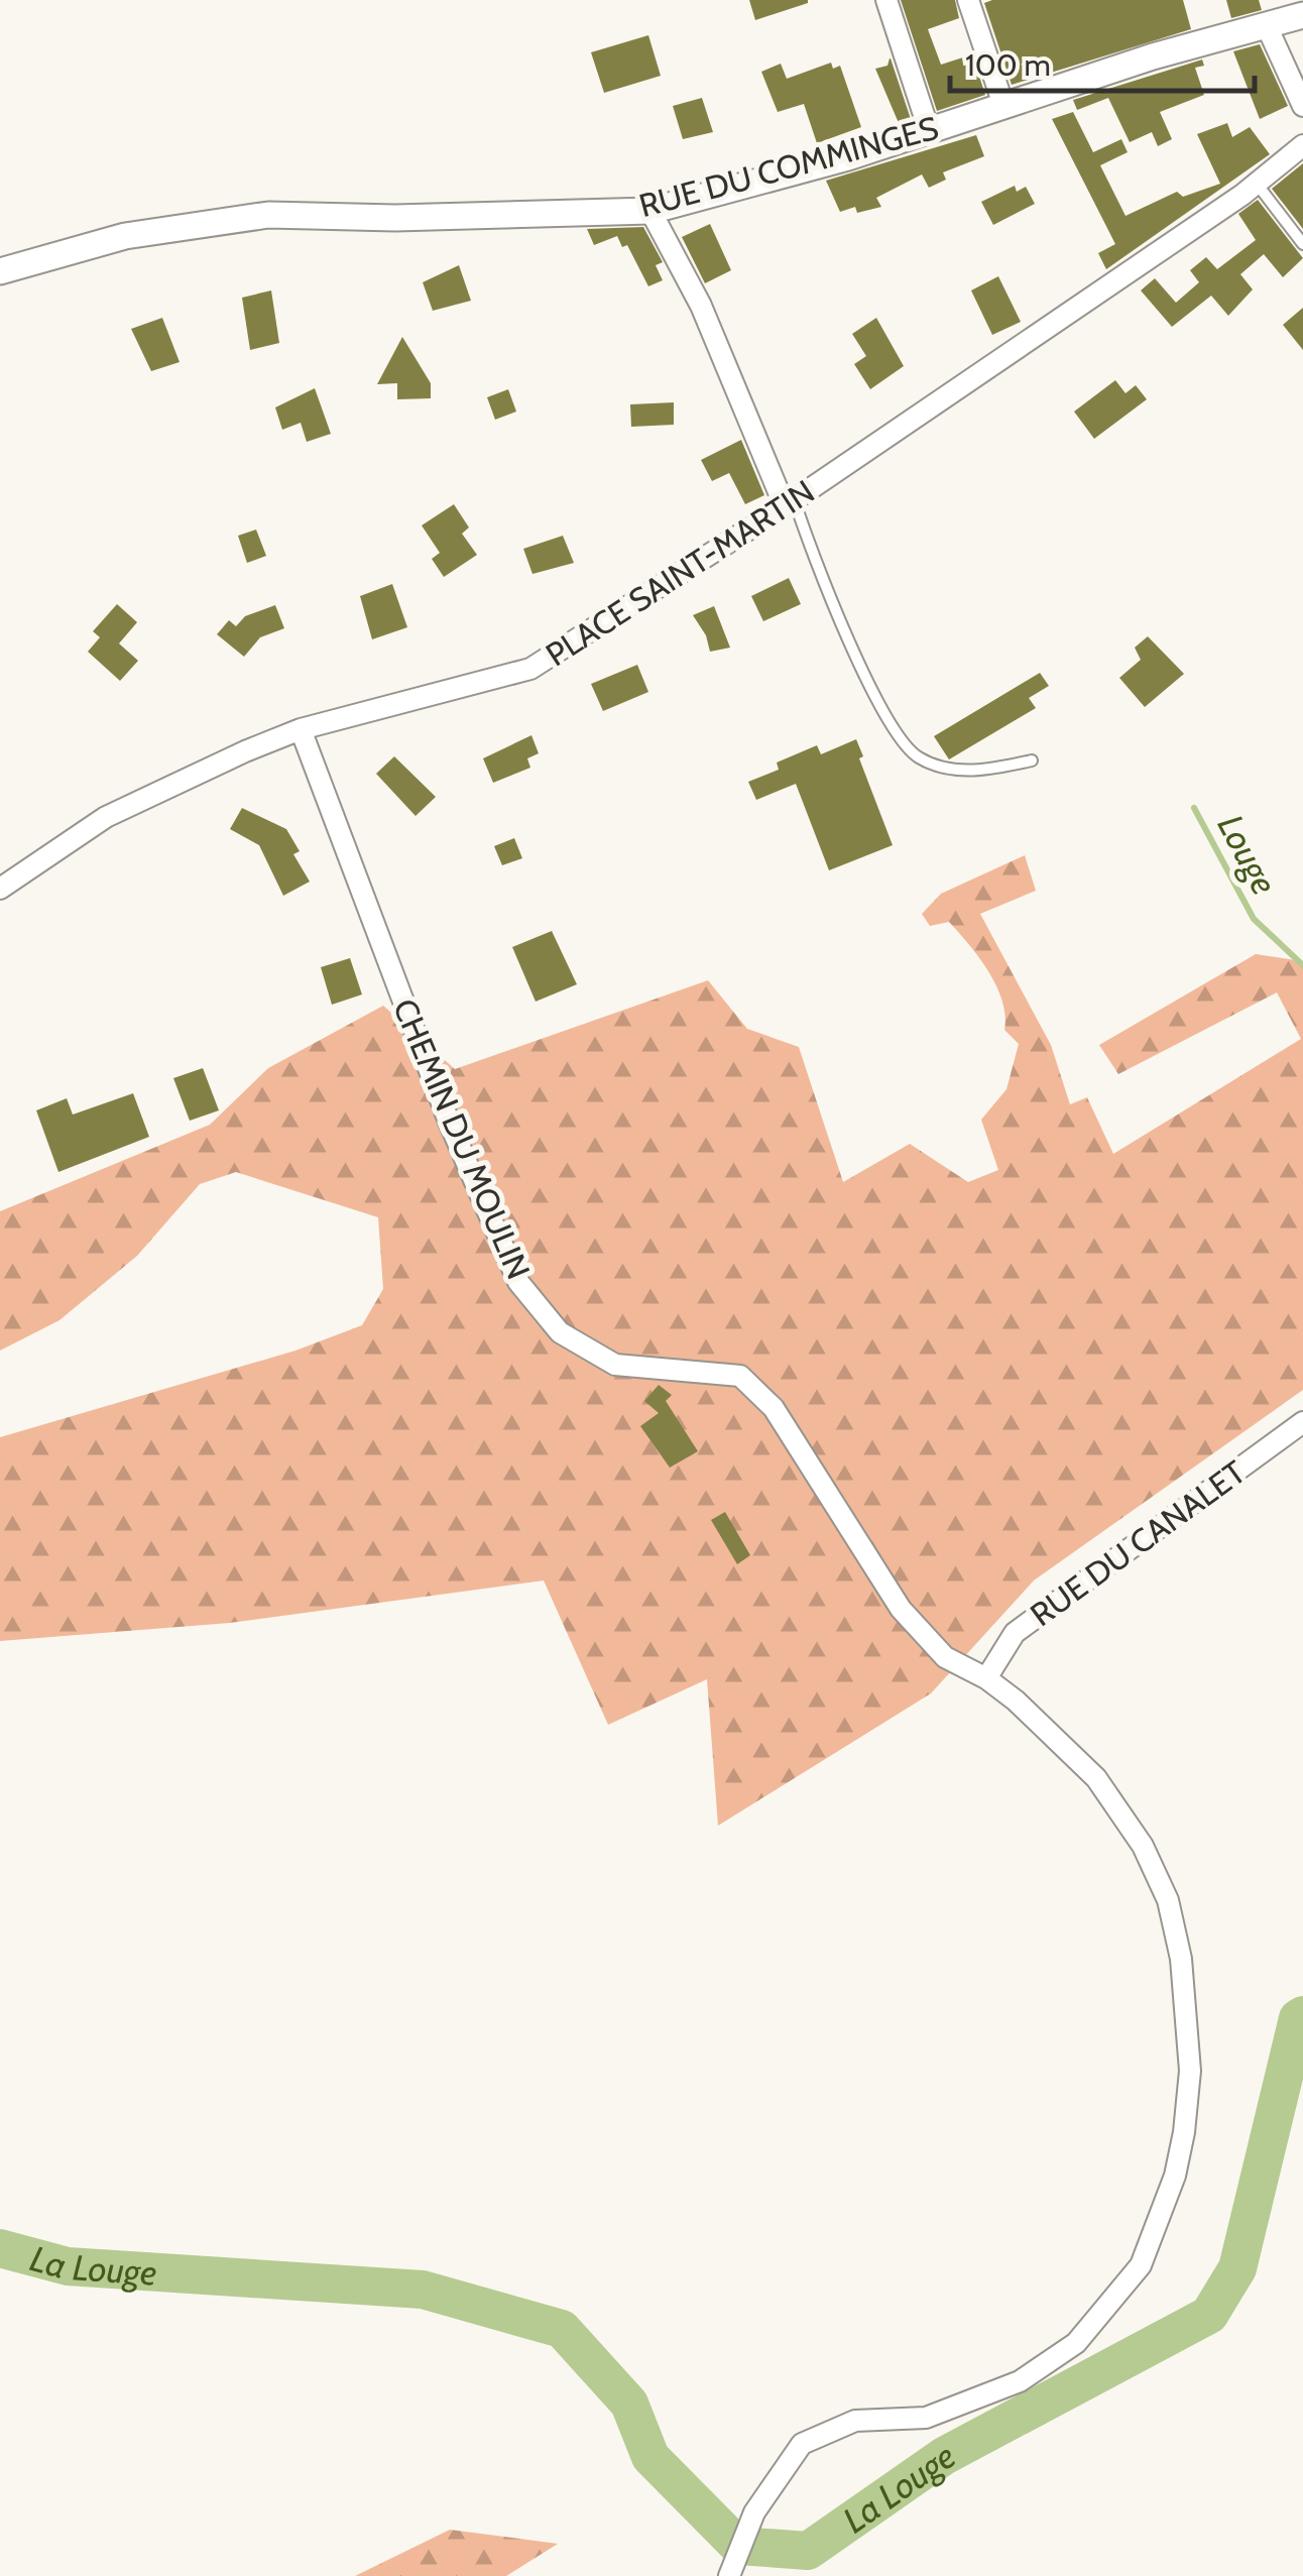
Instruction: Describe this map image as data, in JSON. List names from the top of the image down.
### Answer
{
  "streets": {
    "street": [
      "RUE DU COMMINGES",
      "PLACE SAINT-MARTIN",
      "CHEMIN DU MOULIN",
      "RUE DU CANALET"
    ]
  },
  "crossings": [
    ["PLACE SAINT-MARTIN", "CHEMIN DU MOULIN"],
    ["CHEMIN DU MOULIN", "RUE DU CANALET"]
  ],
  "water": ["Louge", "La Louge"],
  "scale_bar": "100 m"
}
